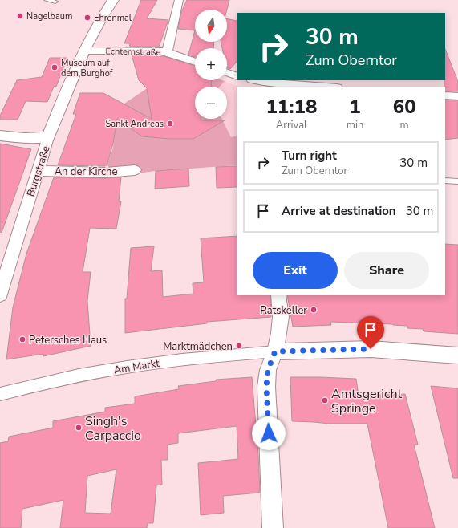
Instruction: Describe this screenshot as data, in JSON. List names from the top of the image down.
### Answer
{
  "streets": {
    "street": [
      "Echternstraße",
      "Burgstraße",
      "An der Kirche",
      "Am Markt"
    ]
  },
  "crossings": [
    ["Echternstraße", "Burgstraße"],
    ["Burgstraße", "An der Kirche"]
  ],
  "places": [
    "Nagelbaum",
    "Ehrenmal",
    "Museum auf dem Burghof",
    "Sankt Andreas",
    "Ratskeller",
    "Petersches Haus",
    "Marktmädchen",
    "Amtsgericht Springe",
    "Singh's Carpaccio"
  ],
  "north": "bottom",
  "page": {
    "map_buttons": ["+", "−"],
    "turn": ["30 m", "Zum Oberntor"],
    "eta": [
      "11:18",
      "Arrival",
      "1",
      "min",
      "60",
      "m"
    ],
    "list": [
      {
        "name": "Turn right",
        "note": "Zum Oberntor",
        "value": "30 m"
      },
      {
        "name": "Arrive at destination",
        "value": "30 m"
      }
    ],
    "buttons": ["Exit", "Share"]
  }
}
